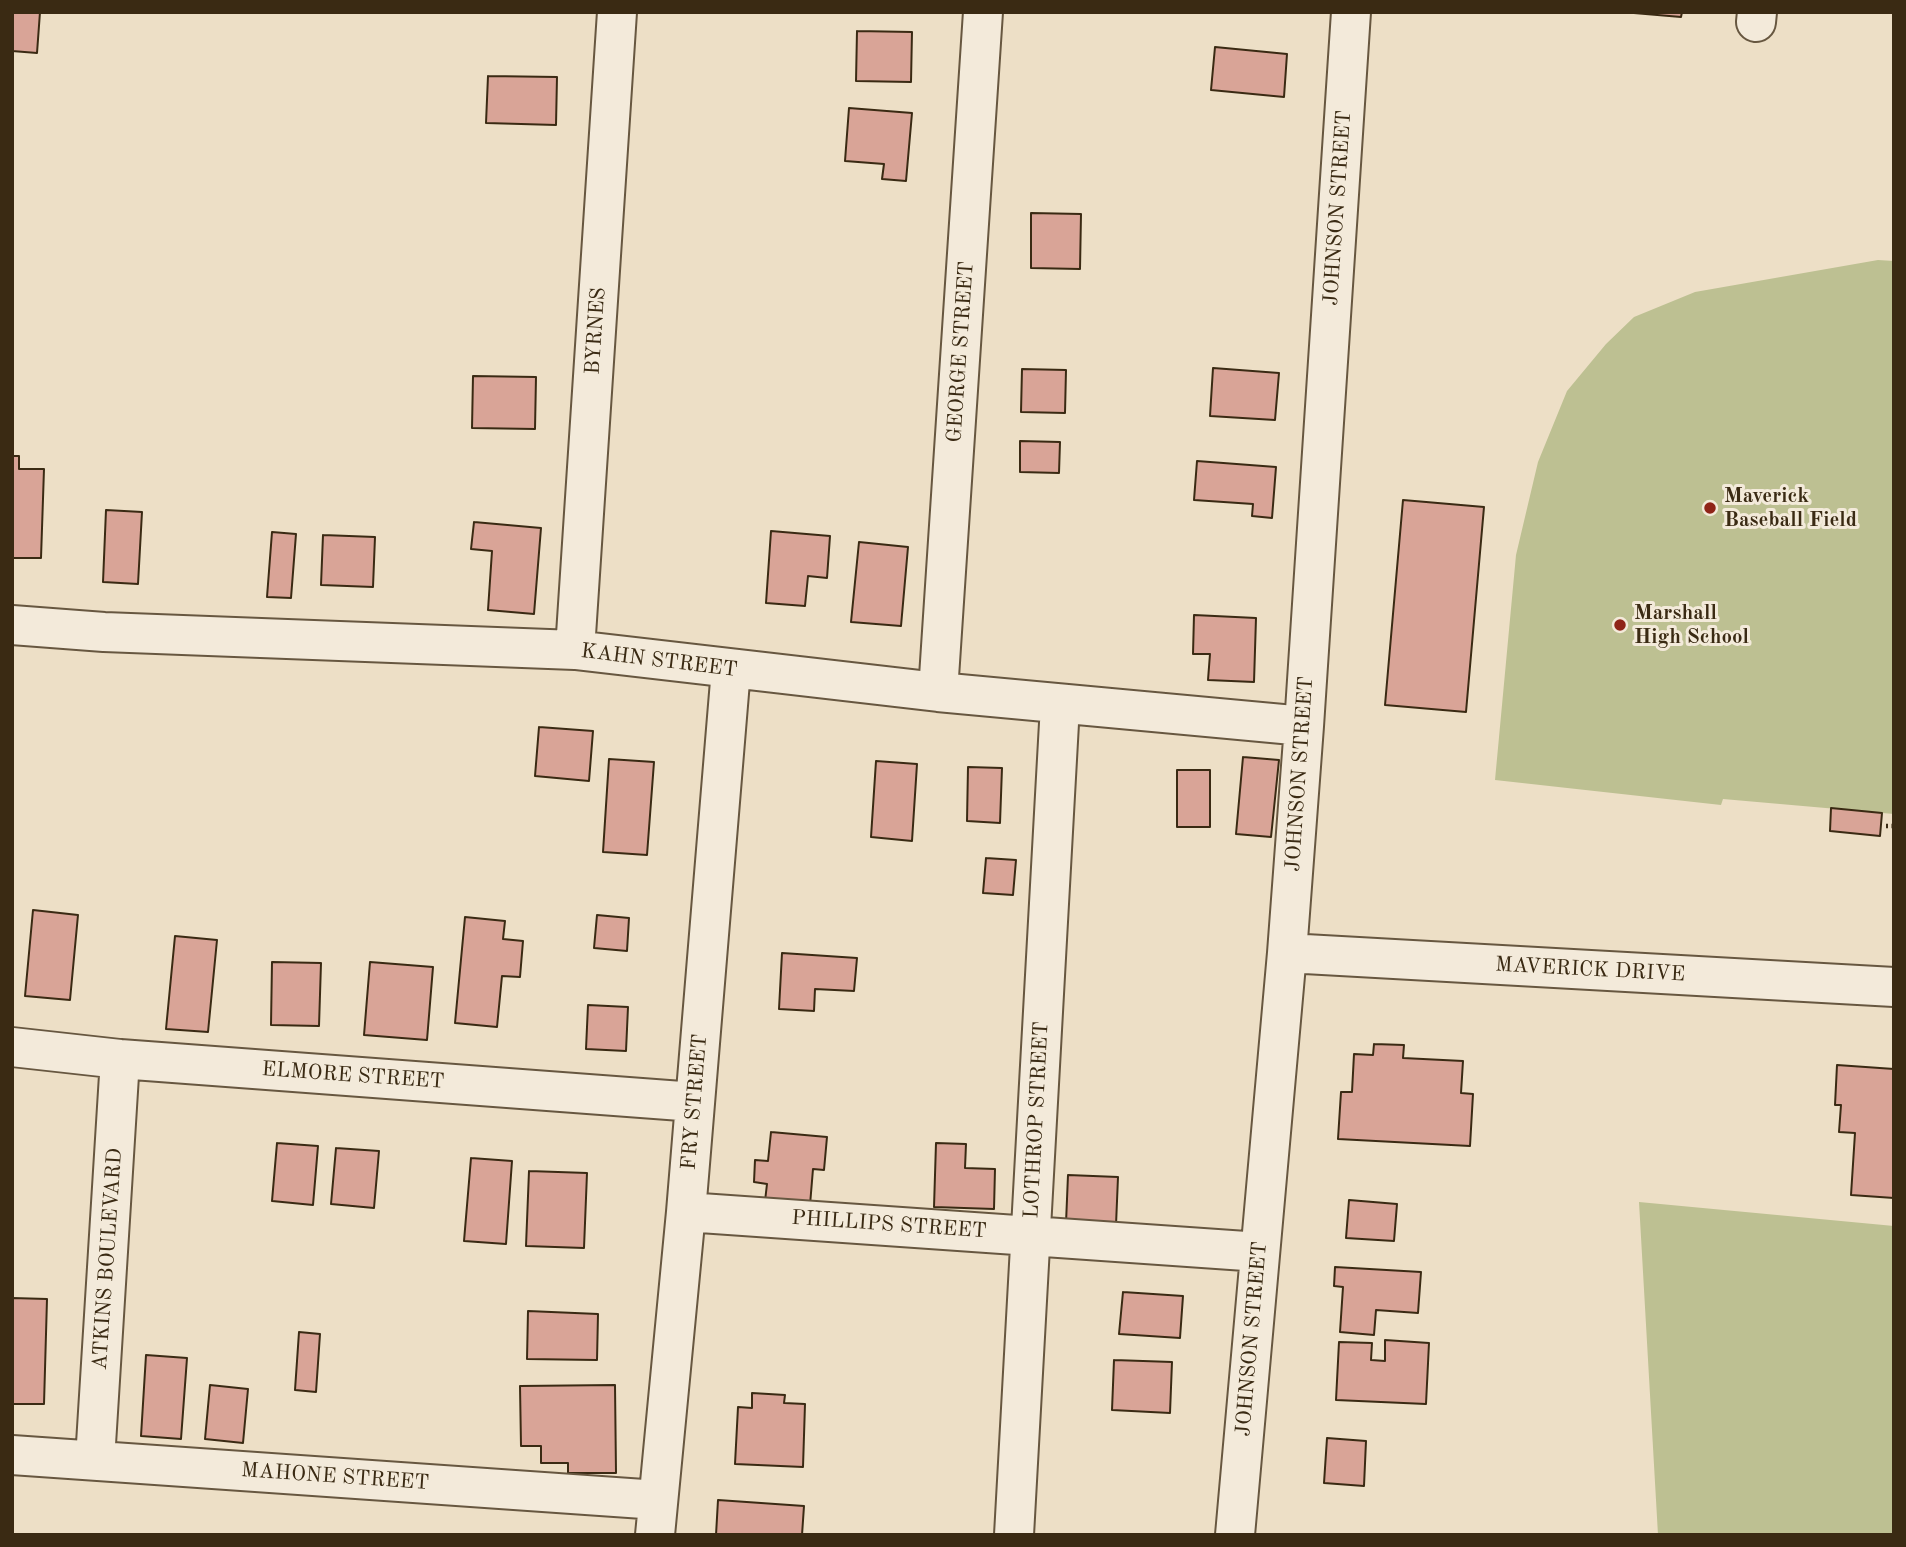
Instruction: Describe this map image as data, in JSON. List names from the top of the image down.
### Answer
{
  "streets": {
    "street": [
      "JOHNSON STREET",
      "BYRNES",
      "GEORGE STREET",
      "KAHN STREET",
      "MAVERICK DRIVE",
      "ELMORE STREET",
      "FRY STREET",
      "LOTHROP STREET",
      "PHILLIPS STREET",
      "ATKINS BOULEVARD",
      "MAHONE STREET"
    ]
  },
  "crossings": [
    ["JOHNSON STREET", "KAHN STREET"],
    ["JOHNSON STREET", "MAVERICK DRIVE"],
    ["JOHNSON STREET", "PHILLIPS STREET"],
    ["BYRNES", "KAHN STREET"],
    ["GEORGE STREET", "KAHN STREET"],
    ["KAHN STREET", "FRY STREET"],
    ["KAHN STREET", "LOTHROP STREET"],
    ["ELMORE STREET", "FRY STREET"],
    ["ELMORE STREET", "ATKINS BOULEVARD"],
    ["FRY STREET", "PHILLIPS STREET"],
    ["FRY STREET", "MAHONE STREET"],
    ["LOTHROP STREET", "PHILLIPS STREET"],
    ["ATKINS BOULEVARD", "MAHONE STREET"]
  ],
  "places": ["Maverick Baseball Field", "Marshall High School"]
}
